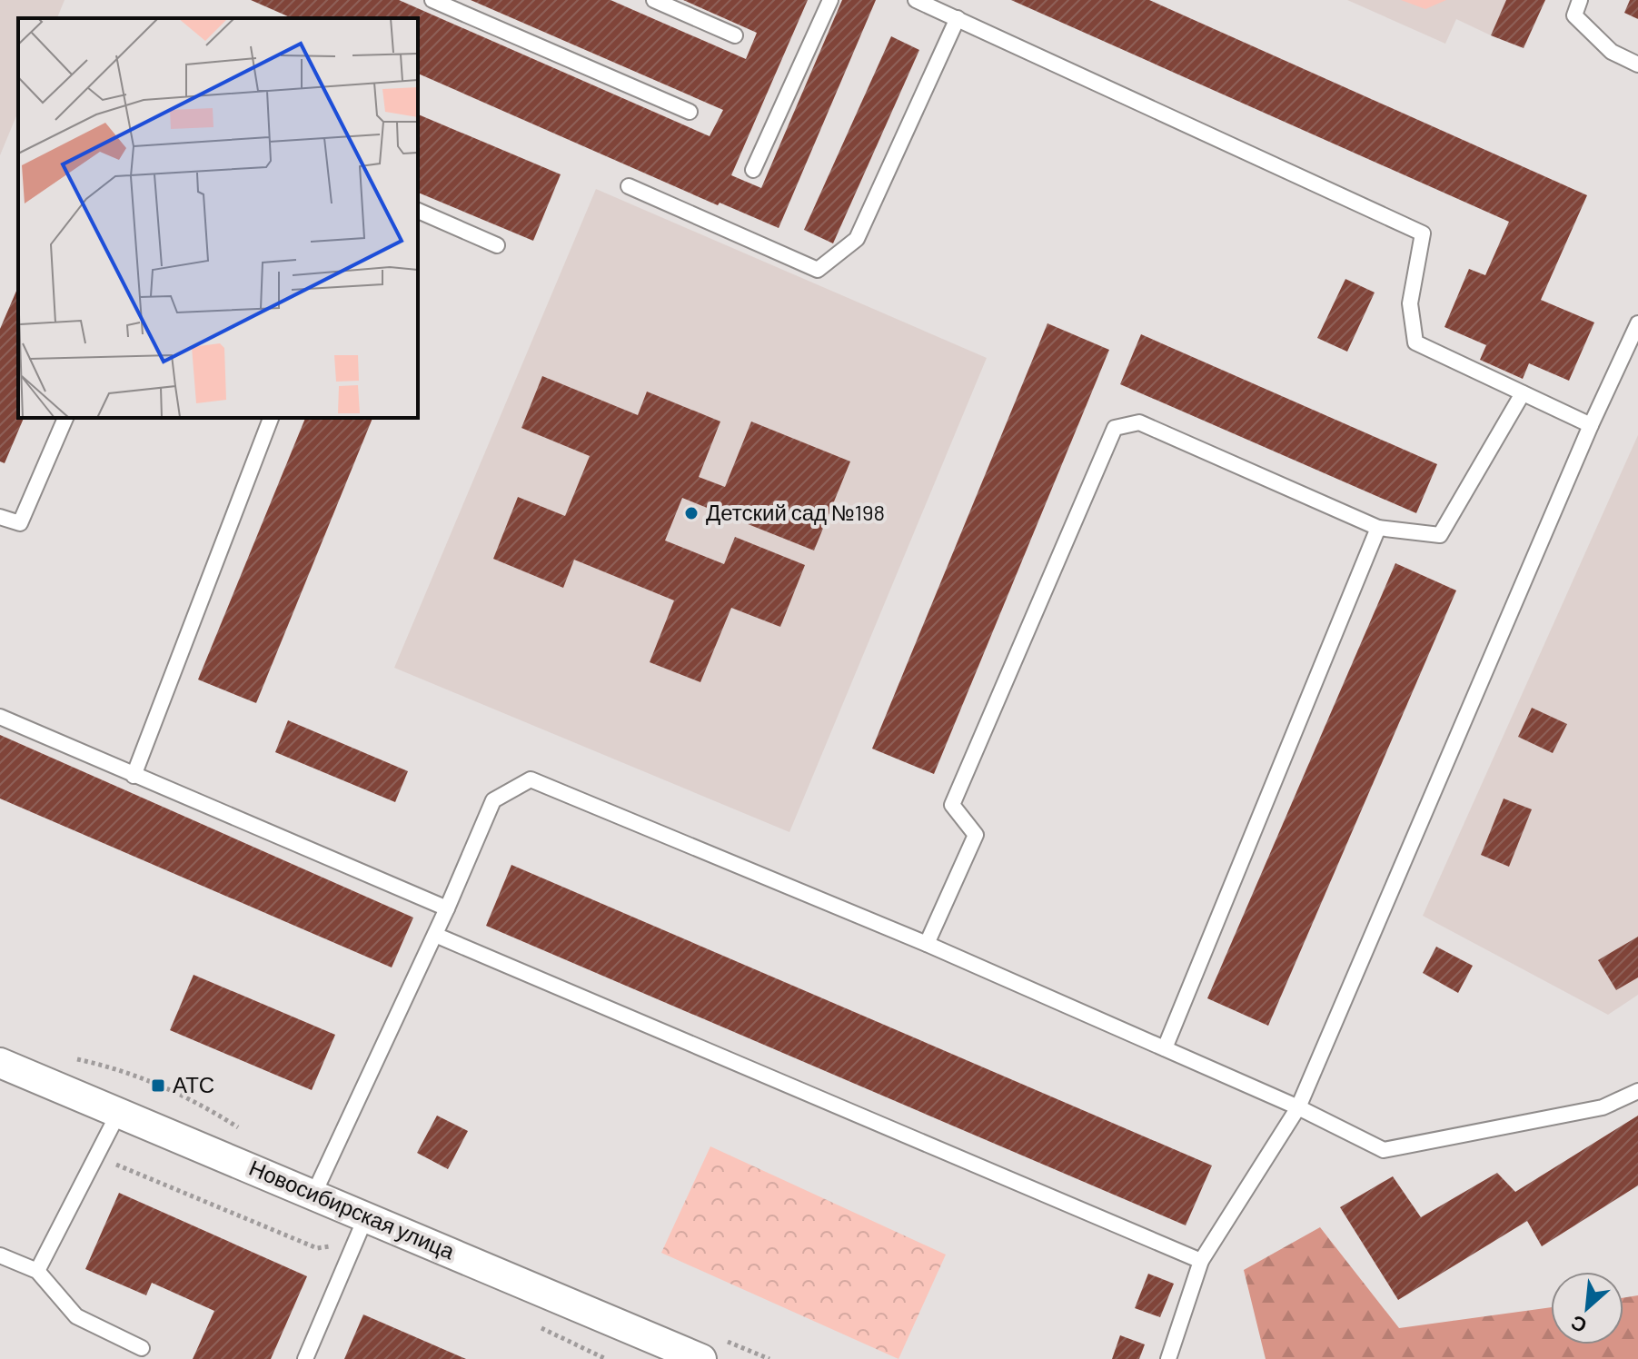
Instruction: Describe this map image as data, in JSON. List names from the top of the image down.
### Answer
{
  "streets": {
    "street": ["Новосибирская улица"]
  },
  "places": {
    "other": ["Детский сад №198"],
    "transit": ["АТС"]
  },
  "north": "bottom left"
}
